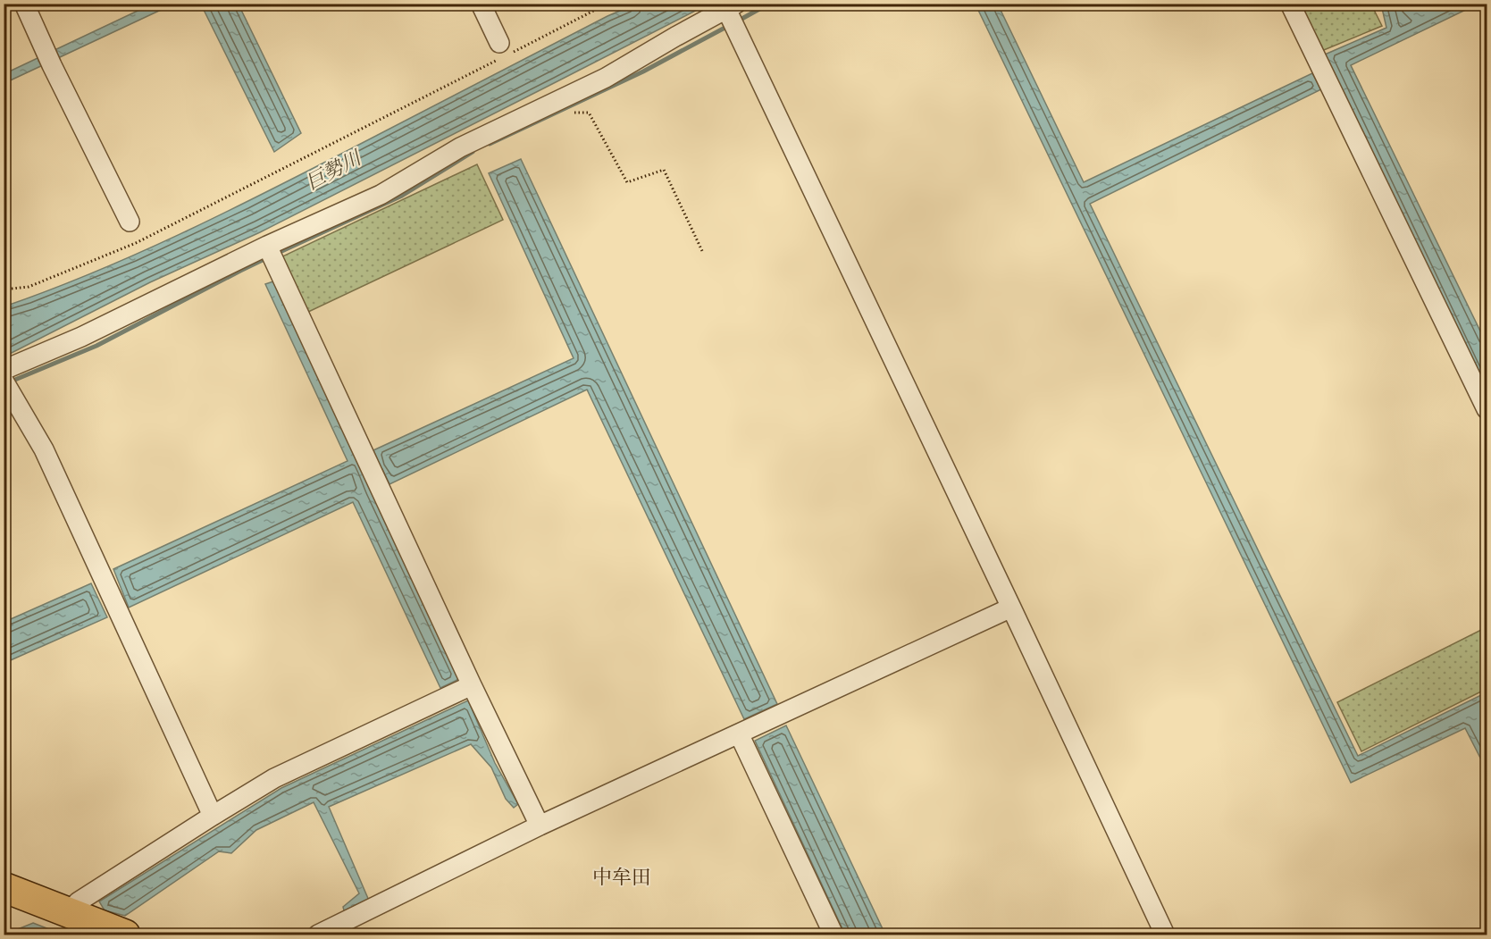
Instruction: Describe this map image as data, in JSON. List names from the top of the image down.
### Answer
{
  "districts": ["中牟田"],
  "water": ["巨勢川"]
}
